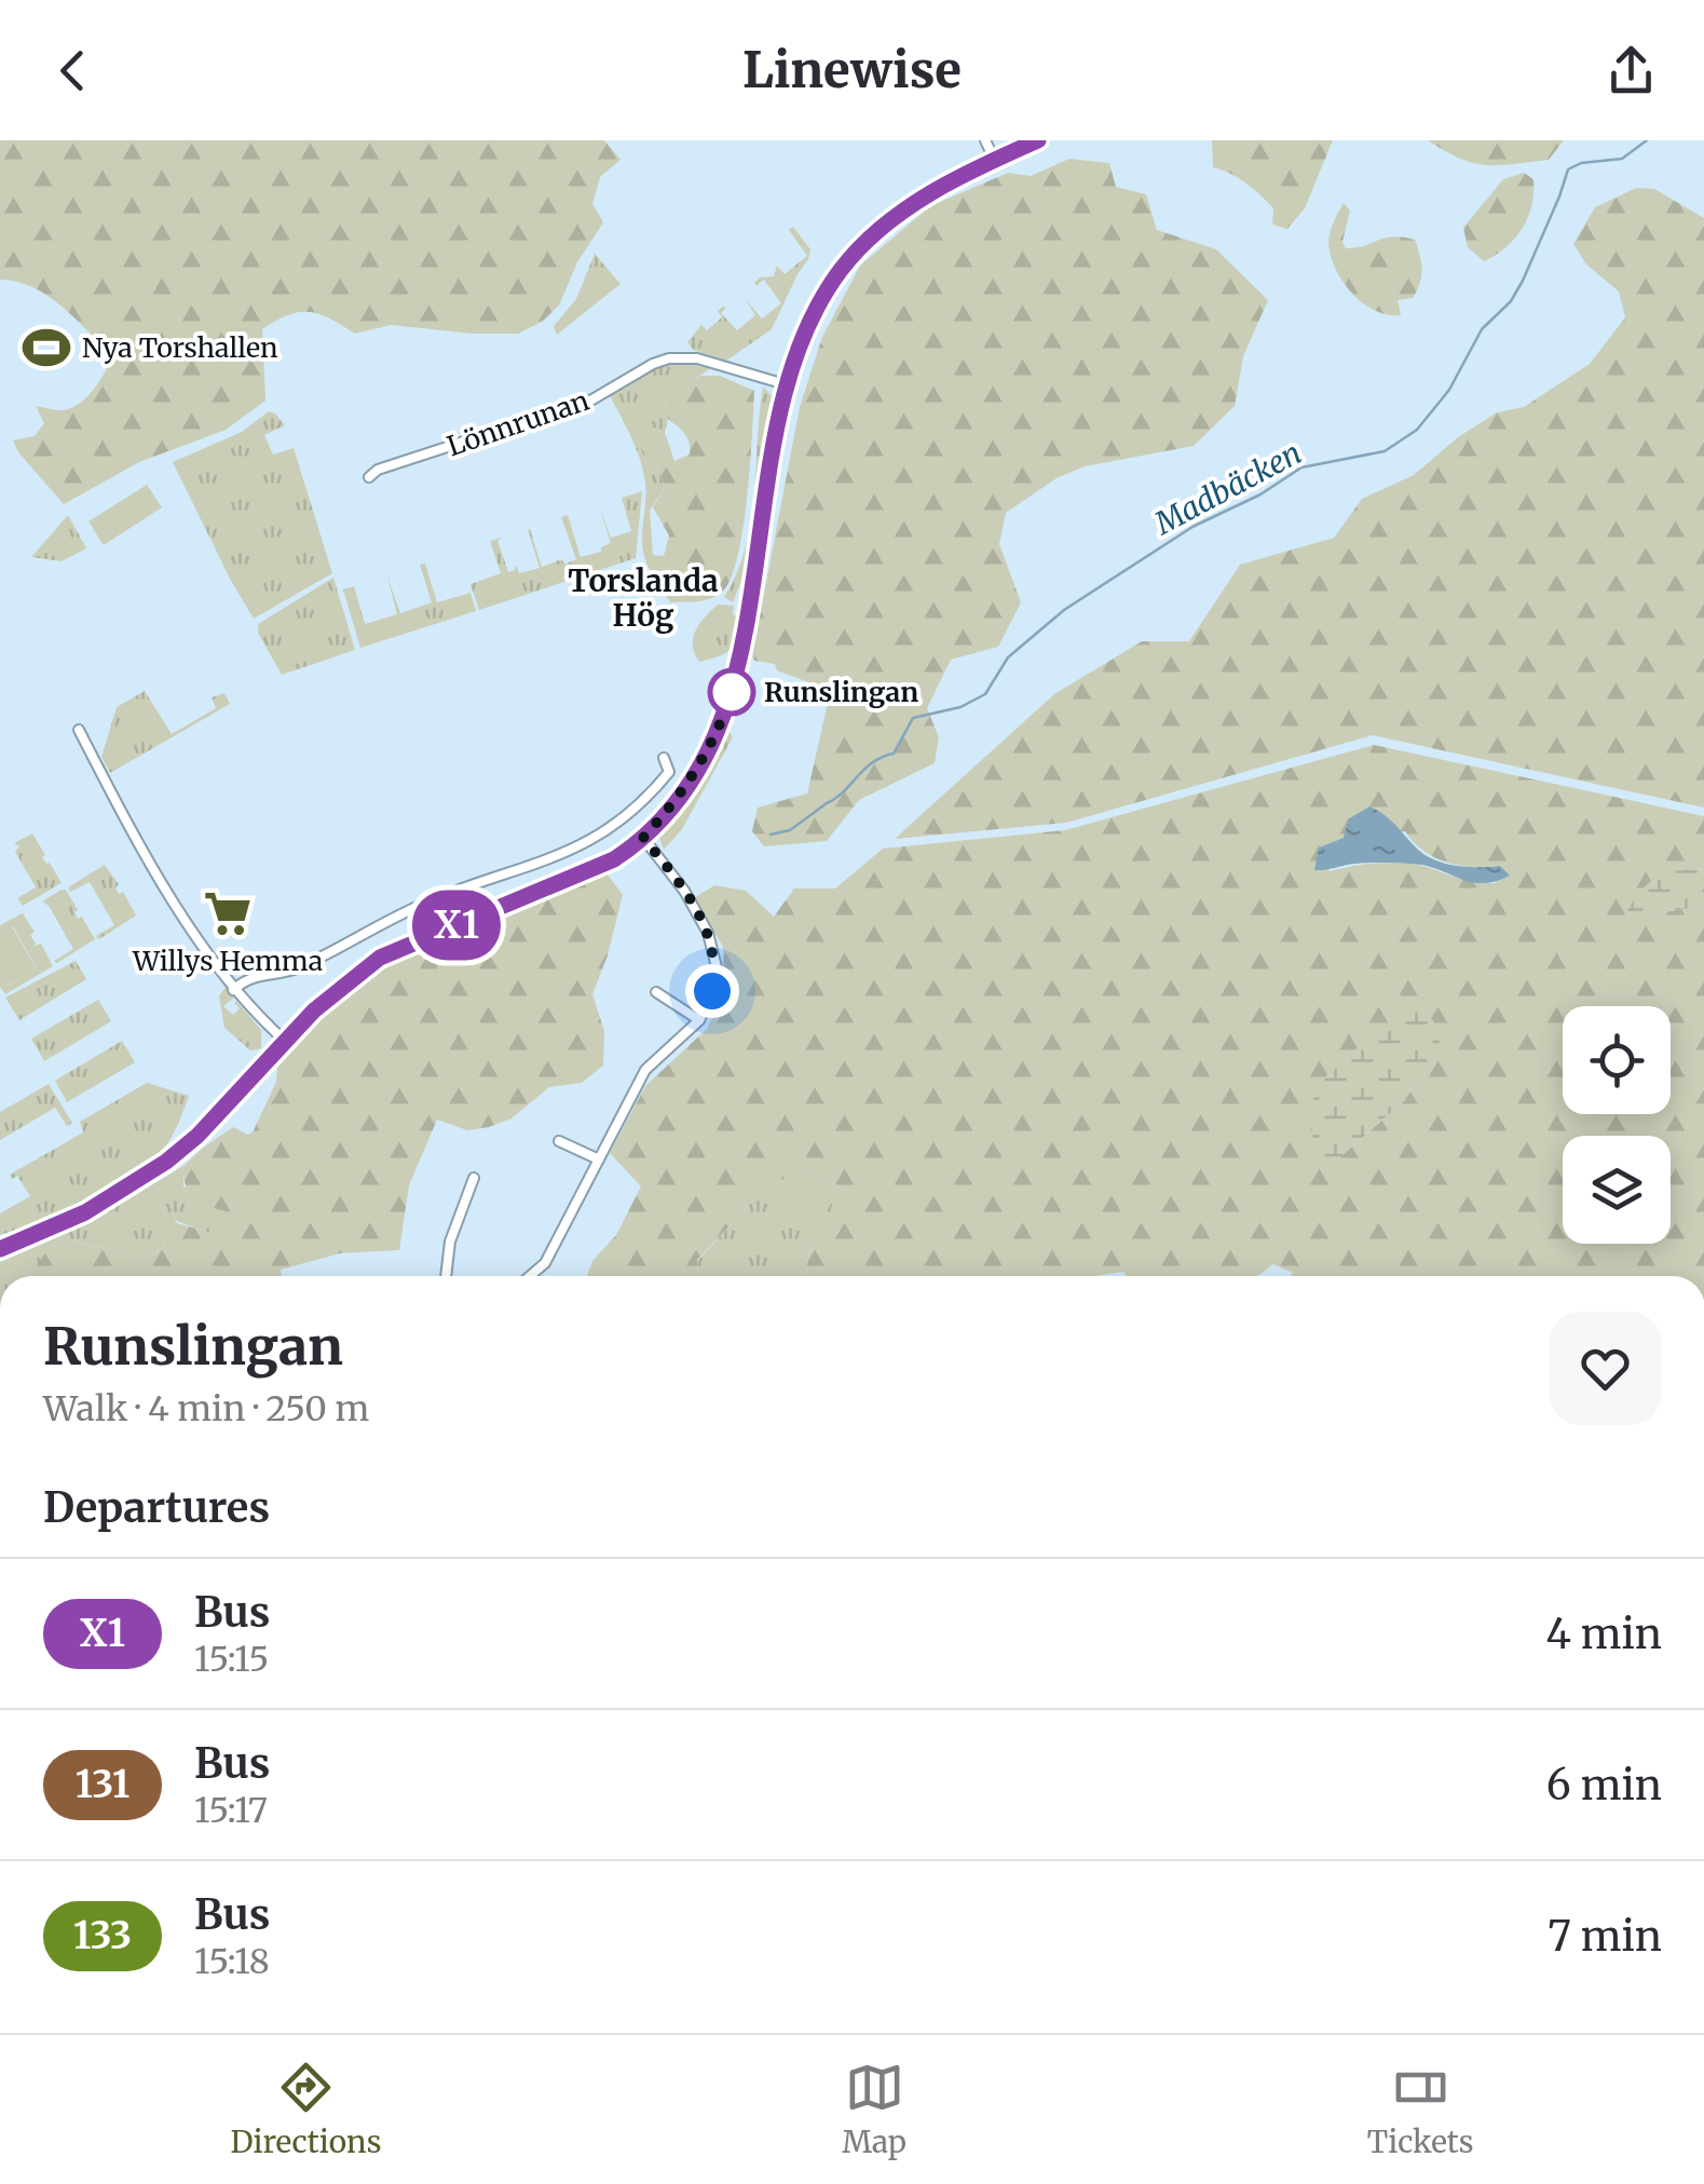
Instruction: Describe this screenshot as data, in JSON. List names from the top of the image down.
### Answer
{
  "streets": {
    "street": ["Lönnrunan"]
  },
  "districts": ["Torslanda Hög"],
  "water": ["Madbäcken"],
  "places": {
    "sports": ["Nya Torshallen"],
    "other": ["Runslingan"],
    "supermarket": ["Willys Hemma"]
  },
  "lines": ["bus line X1"],
  "page": {
    "header": "Linewise",
    "on_map": "X1",
    "heading": [
      ["Runslingan", "Walk · 4 min · 250 m"],
      "Departures"
    ],
    "list": [
      {
        "mark": "X1",
        "name": "Bus",
        "note": "15:15",
        "value": "4 min"
      },
      {
        "mark": "131",
        "name": "Bus",
        "note": "15:17",
        "value": "6 min"
      },
      {
        "mark": "133",
        "name": "Bus",
        "note": "15:18",
        "value": "7 min"
      }
    ],
    "tabs": ["Directions", "Map", "Tickets"]
  }
}
